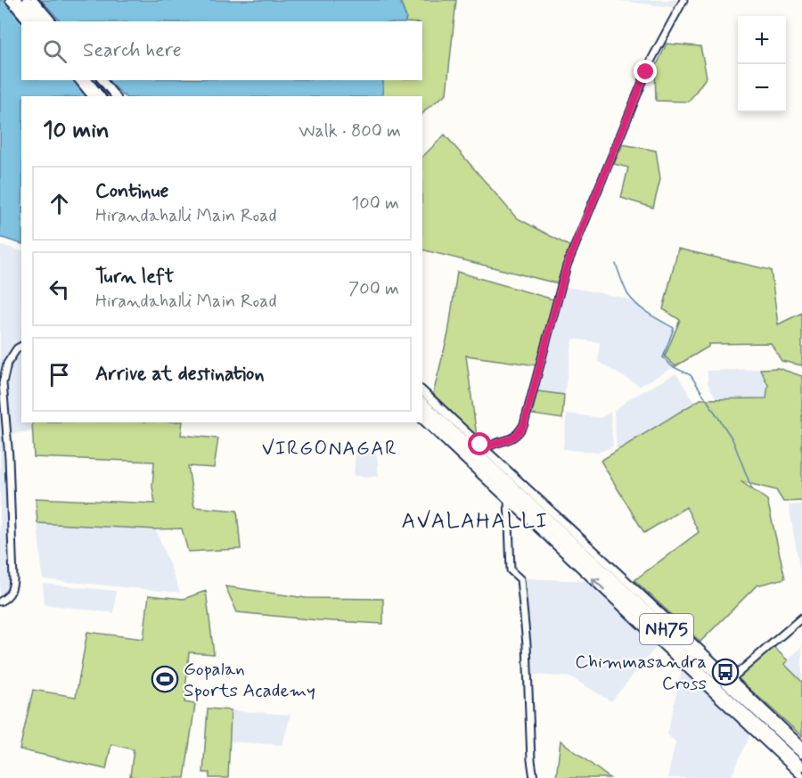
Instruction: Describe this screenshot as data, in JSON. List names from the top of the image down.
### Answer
{
  "streets": {
    "highway": ["NH75"]
  },
  "districts": ["VIRGONAGAR", "AVALAHALLI"],
  "places": {
    "bus stop": ["Chimmasandra Cross"],
    "sports": ["Gopalan Sports Academy"]
  },
  "page": {
    "map_buttons": ["+", "−"],
    "search": "Search here",
    "heading": ["10 min", "Walk · 800 m"],
    "list": [
      ["Continue", "Hirandahalli Main Road", "100 m"],
      ["Turn left", "Hirandahalli Main Road", "700 m"],
      "Arrive at destination"
    ]
  }
}
